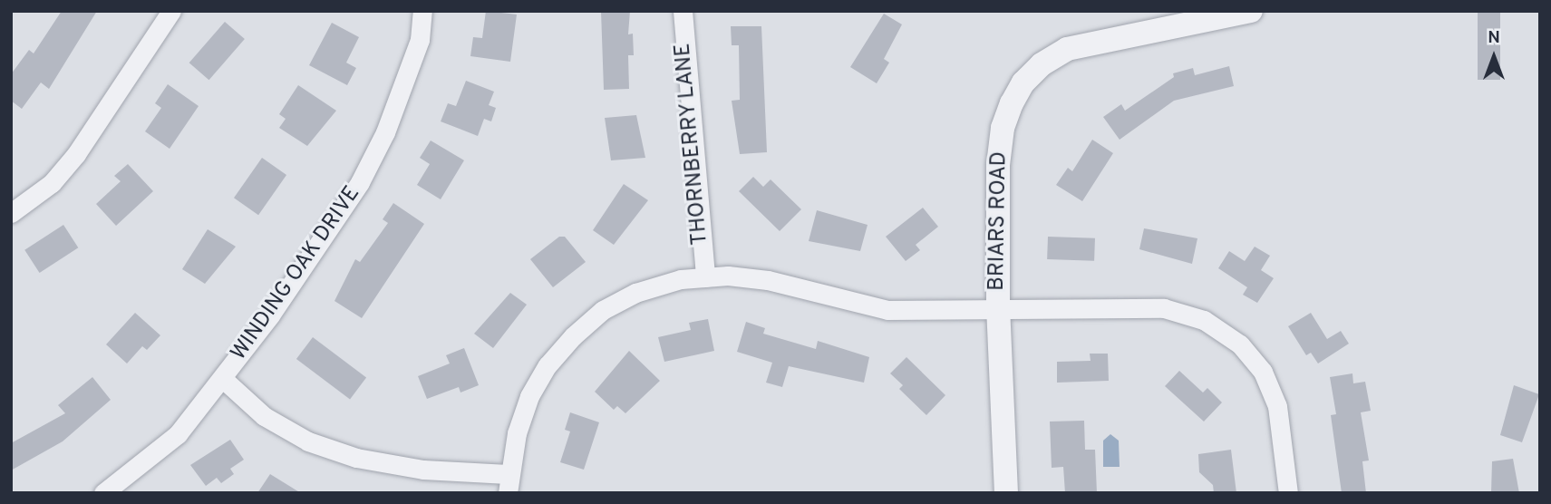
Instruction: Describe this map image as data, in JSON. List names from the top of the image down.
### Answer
{
  "streets": {
    "street": ["THORNBERRY LANE", "BRIARS ROAD", "WINDING OAK DRIVE"]
  },
  "north": "top"
}
